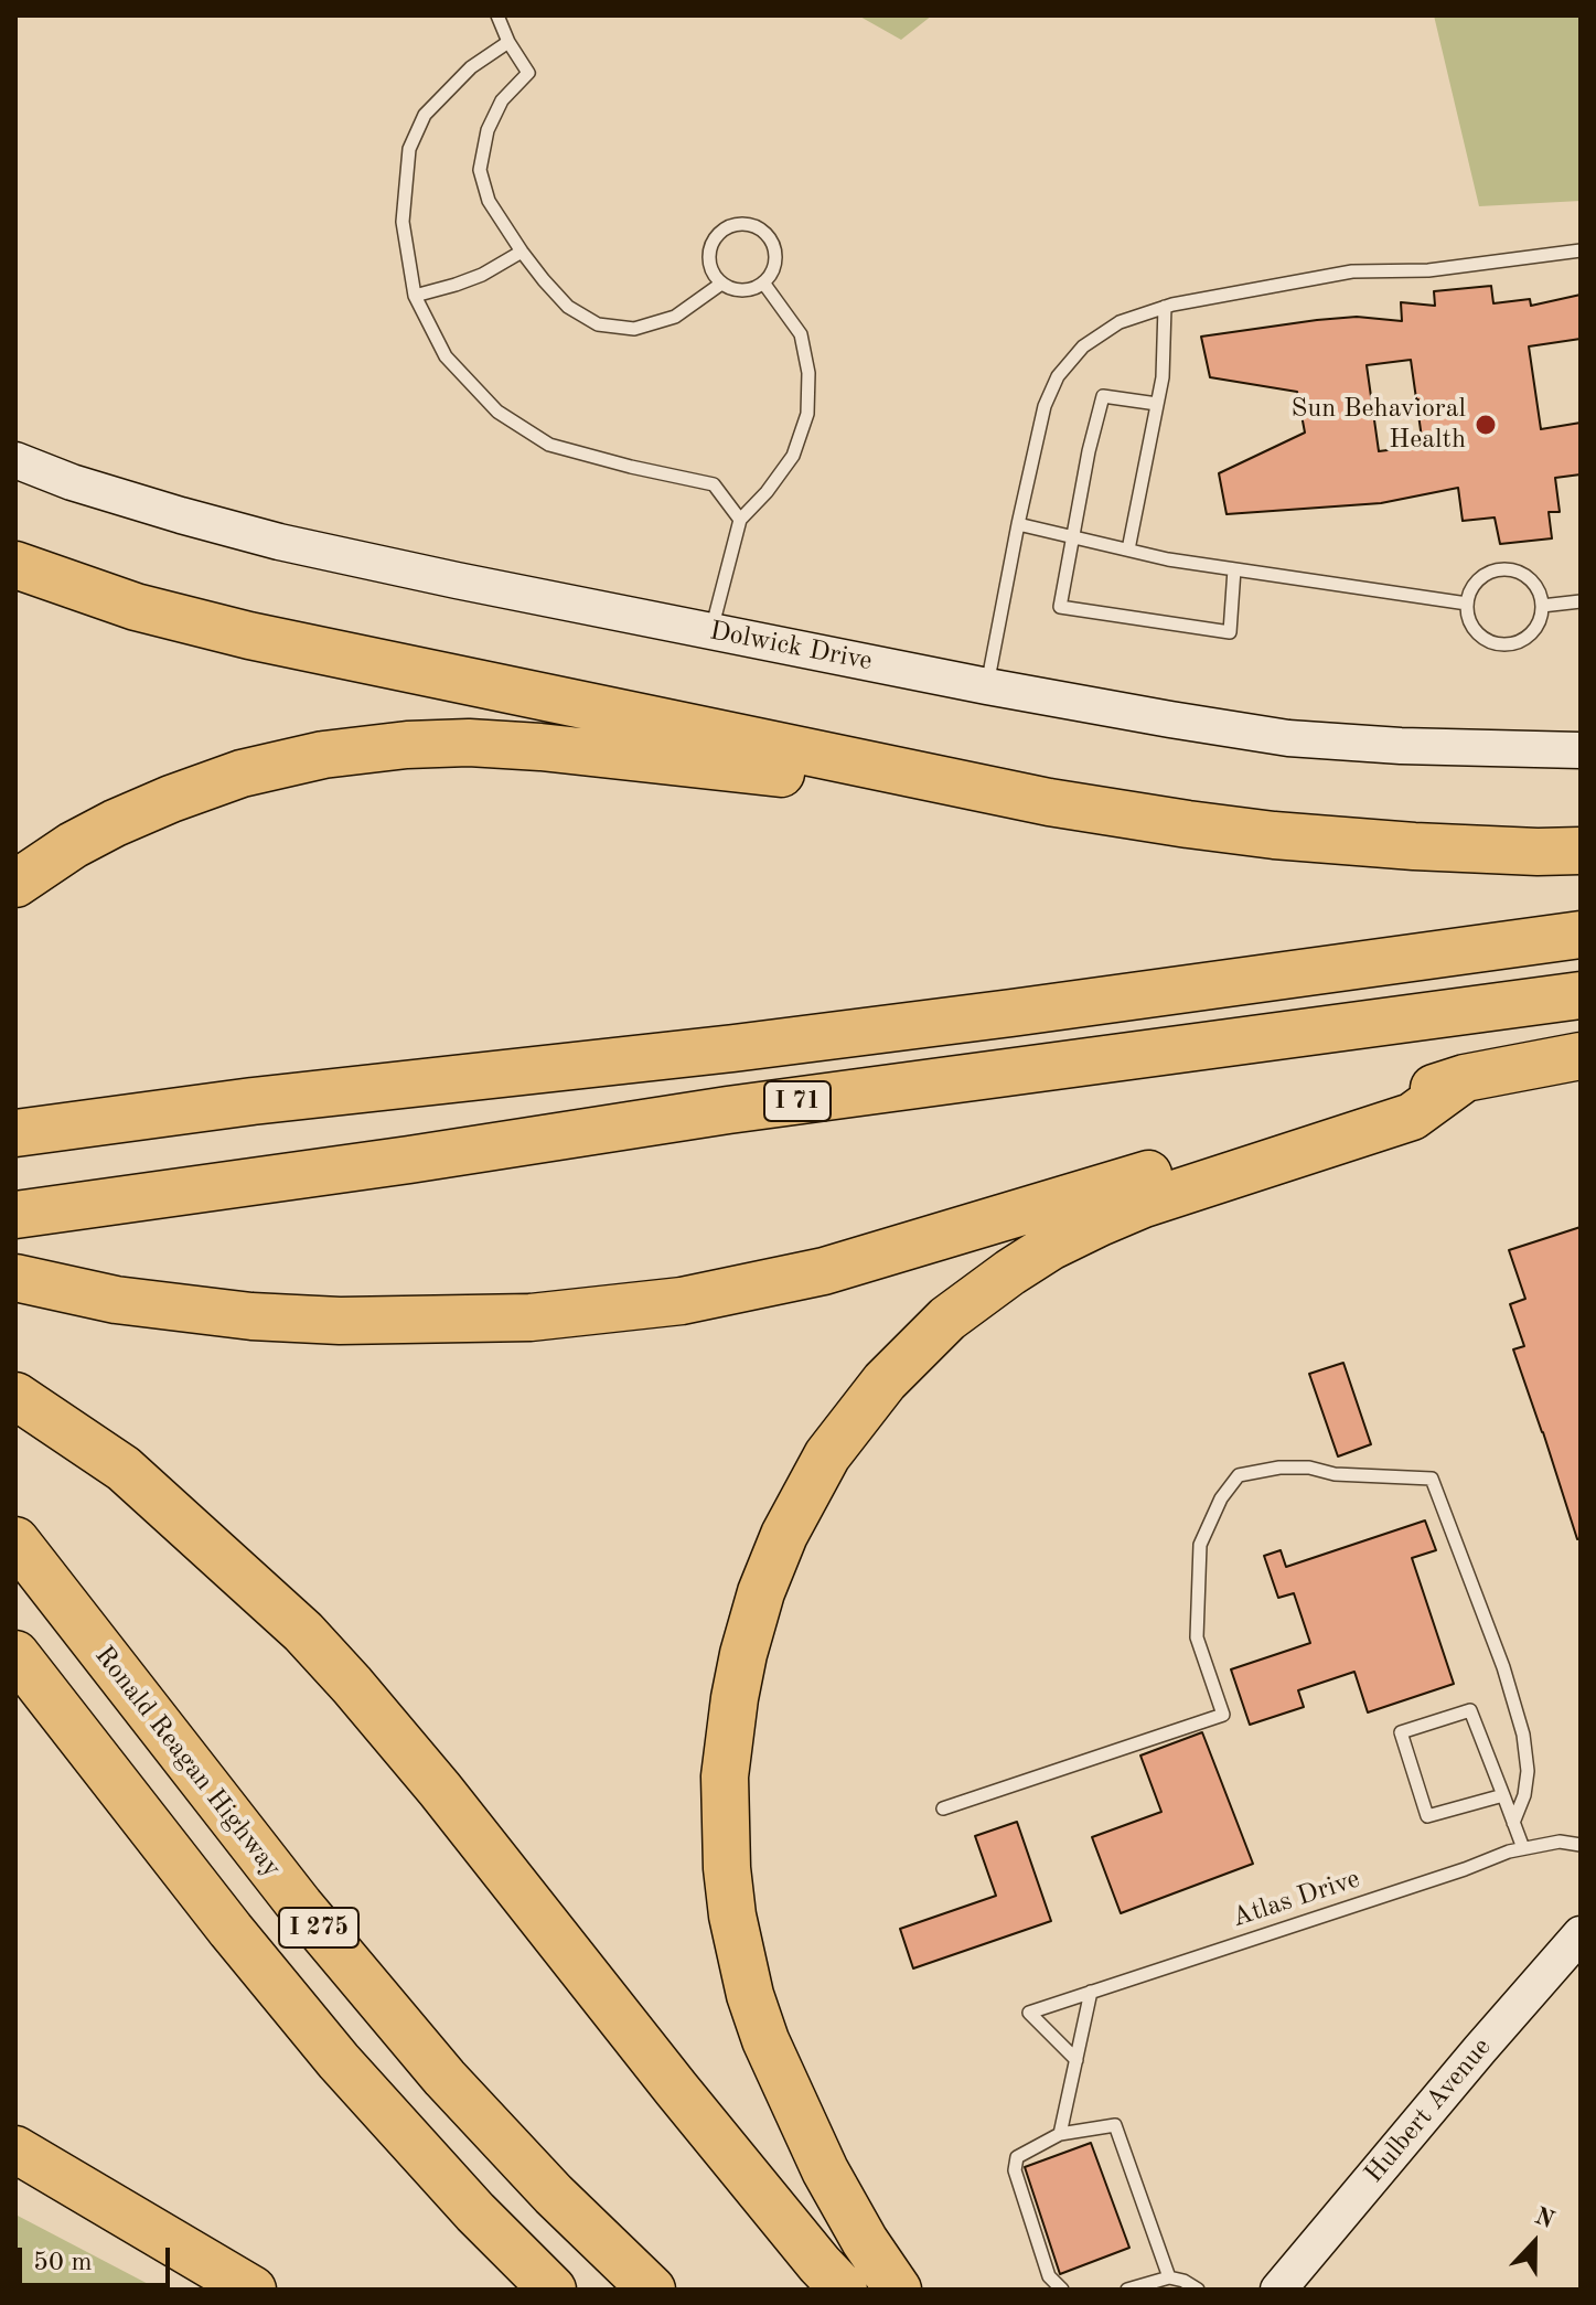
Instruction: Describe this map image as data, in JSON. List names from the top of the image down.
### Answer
{
  "streets": {
    "highway": ["I 71", "Ronald Reagan Highway", "I 275"],
    "main road": ["Dolwick Drive", "Hulbert Avenue"],
    "lane": ["Atlas Drive"]
  },
  "places": ["Sun Behavioral Health"],
  "scale_bar": "50 m",
  "north": "top"
}
